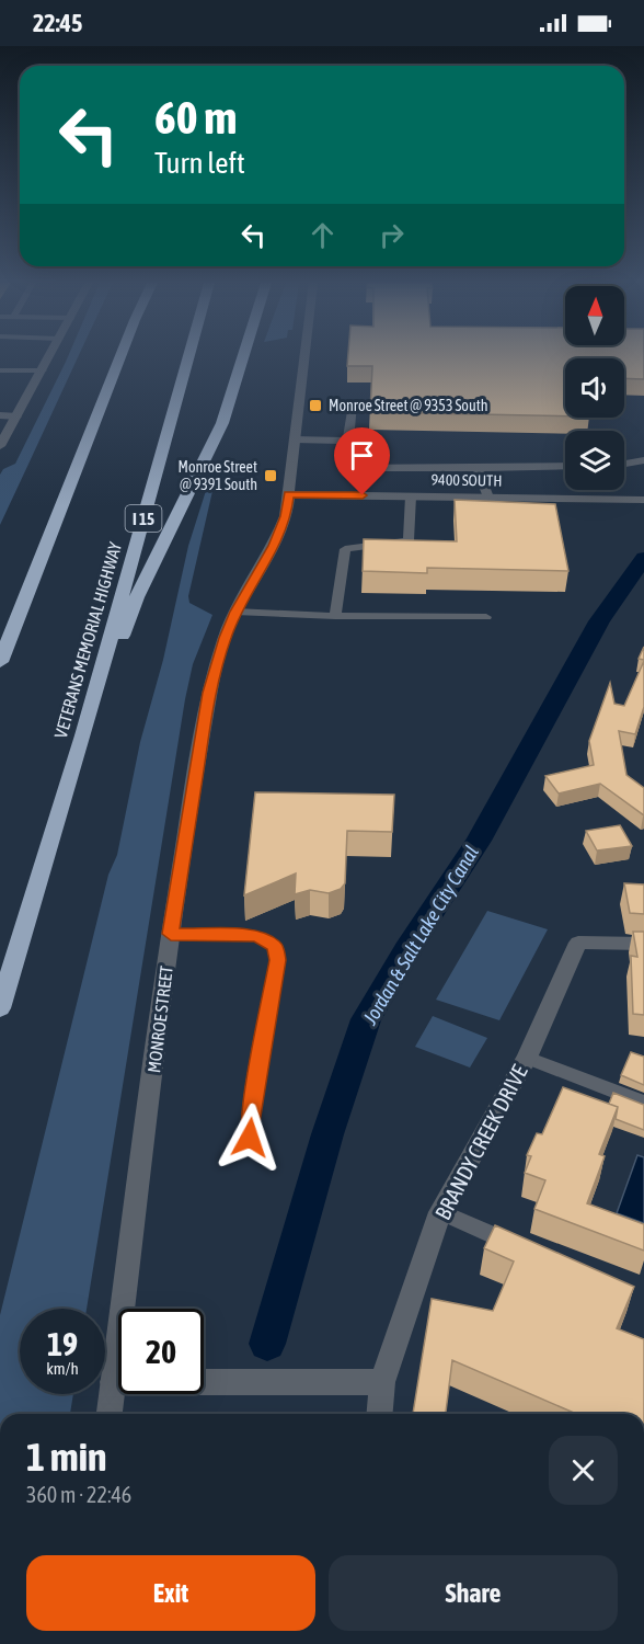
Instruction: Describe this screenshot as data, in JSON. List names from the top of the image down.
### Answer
{
  "streets": {
    "highway": ["I 15", "VETERANS MEMORIAL HIGHWAY"],
    "street": ["9400 SOUTH", "MONROE STREET", "BRANDY CREEK DRIVE"]
  },
  "crossings": [
    ["9400 SOUTH", "MONROE STREET"]
  ],
  "water": ["Jordan & Salt Lake City Canal"],
  "places": {
    "transit": ["Monroe Street @ 9353 South", "Monroe Street @ 9391 South"]
  },
  "north": "top",
  "page": {
    "status": "22:45",
    "turn": ["60 m", "Turn left"],
    "speed": "19 km/h",
    "limit": "20",
    "heading": ["1 min", "360 m · 22:46"],
    "buttons": ["Exit", "Share"]
  }
}
